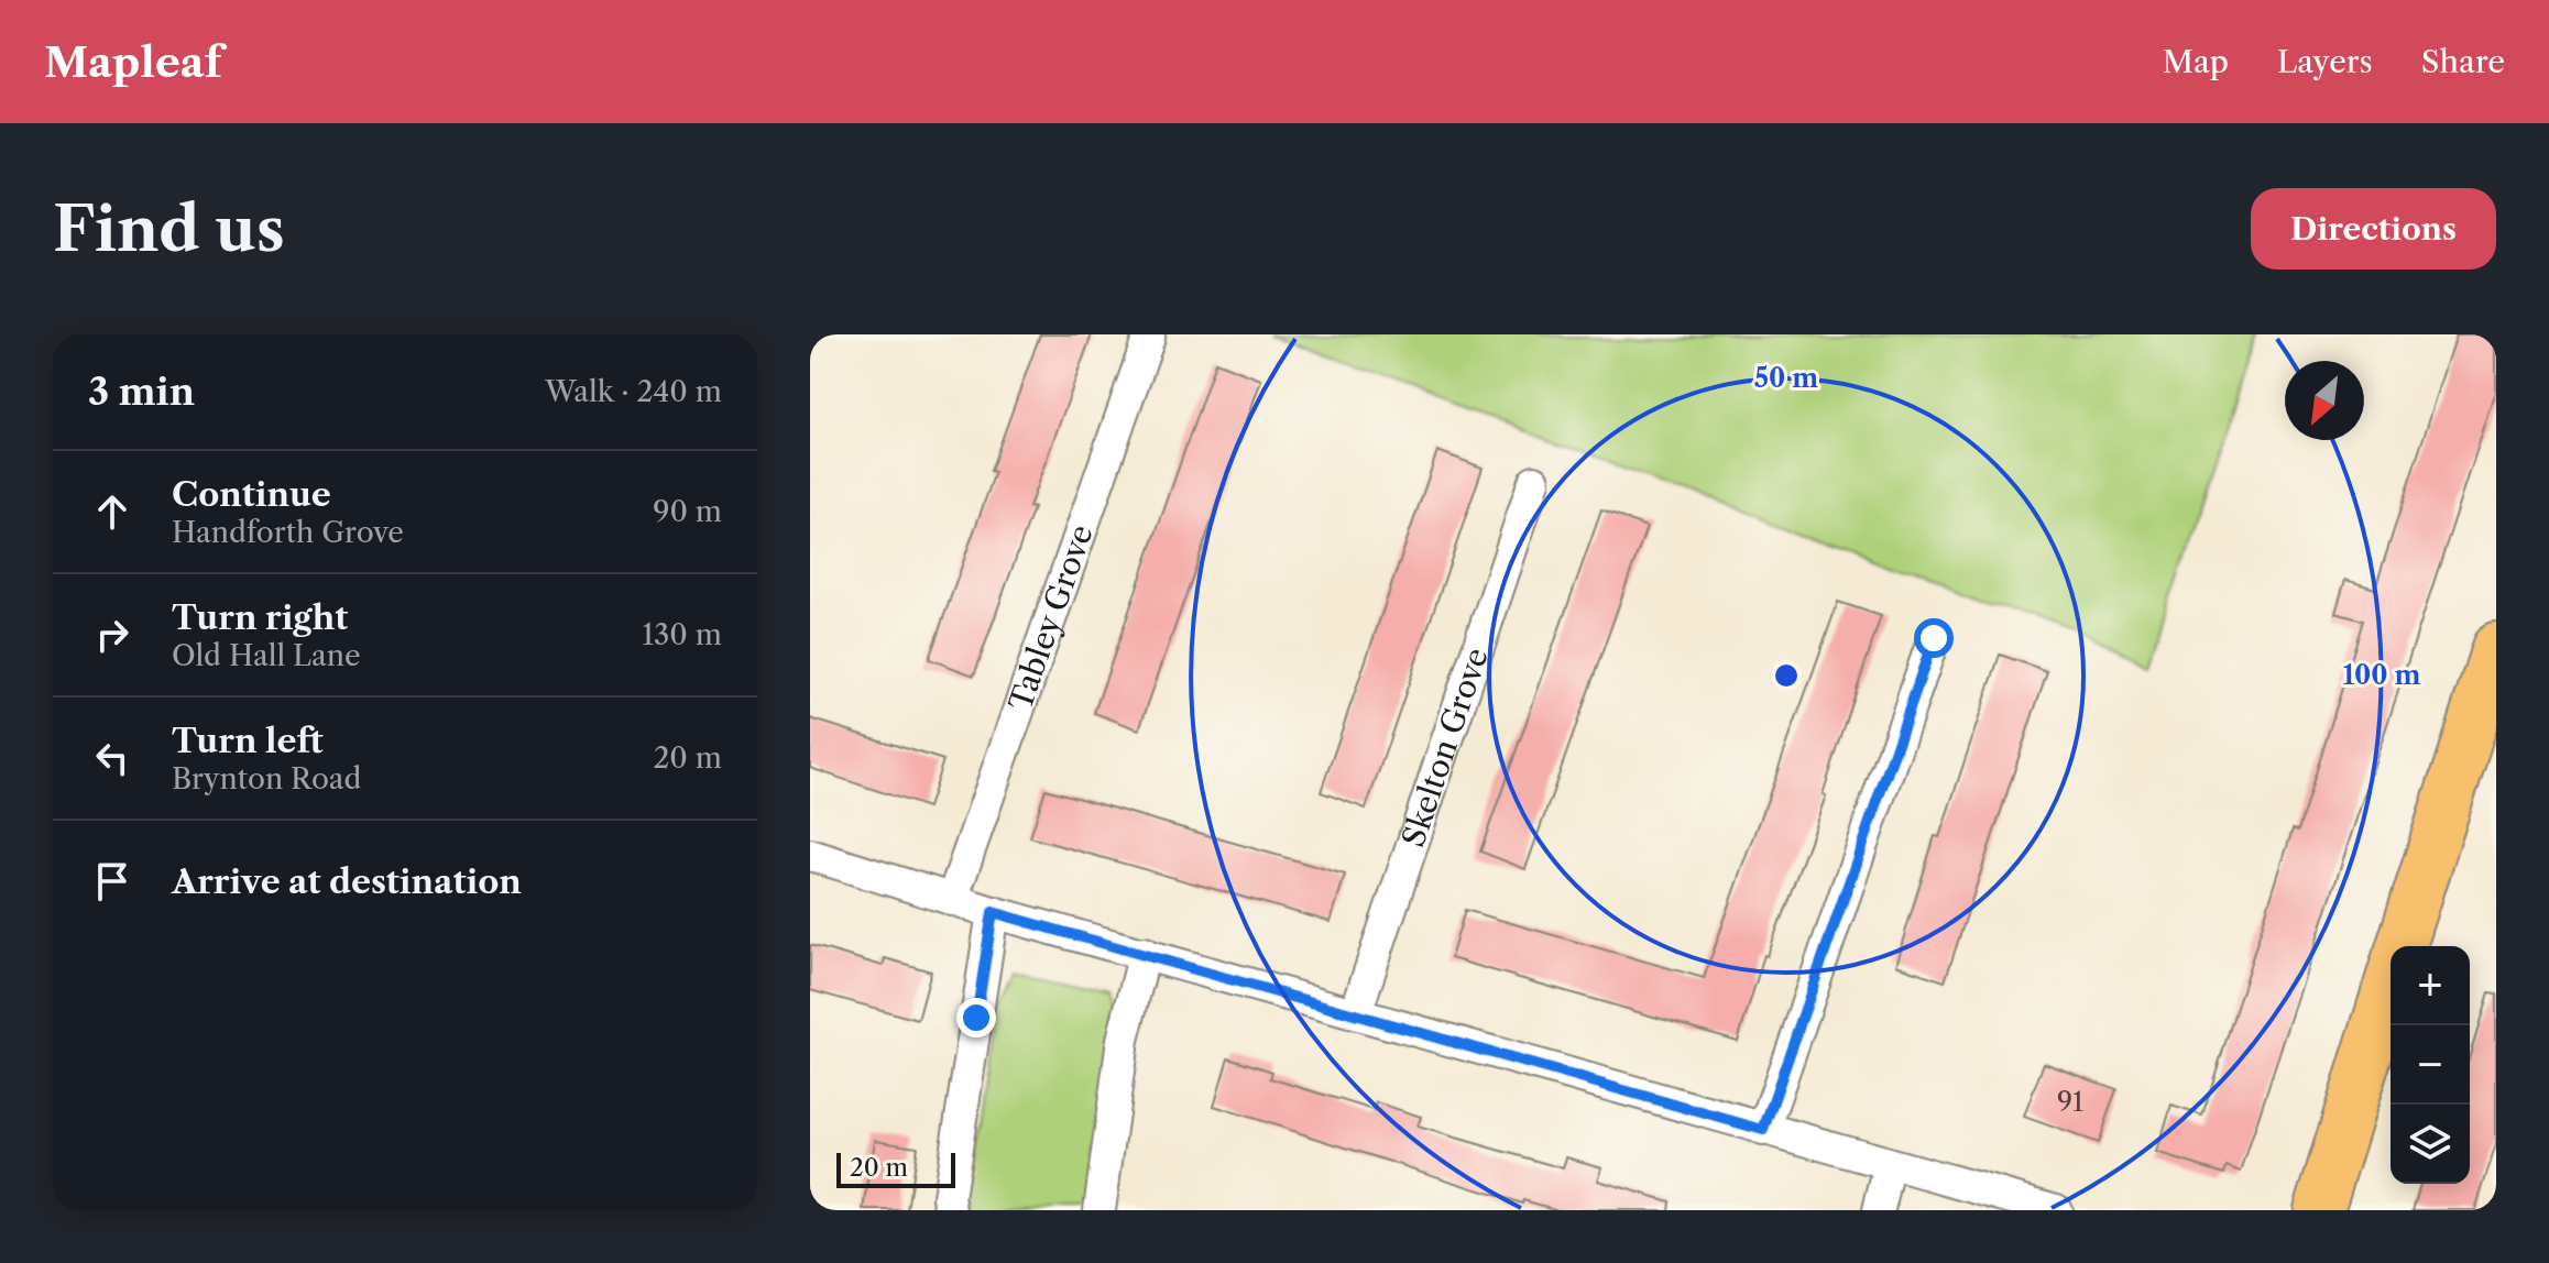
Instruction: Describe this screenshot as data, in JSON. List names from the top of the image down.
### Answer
{
  "streets": {
    "street": ["Tabley Grove", "Skelton Grove"]
  },
  "house_numbers": ["91"],
  "scale_bar": "20 m",
  "north": "bottom left",
  "page": {
    "header": "Mapleaf",
    "nav": ["Map", "Layers", "Share"],
    "buttons": "Directions",
    "title": "Find us",
    "heading": ["3 min", "Walk · 240 m"],
    "list": [
      ["Continue", "Handforth Grove", "90 m"],
      ["Turn right", "Old Hall Lane", "130 m"],
      ["Turn left", "Brynton Road", "20 m"],
      "Arrive at destination"
    ],
    "map_buttons": ["+", "−"],
    "scale": "20 m"
  },
  "rings": ["50 m", "100 m"]
}
